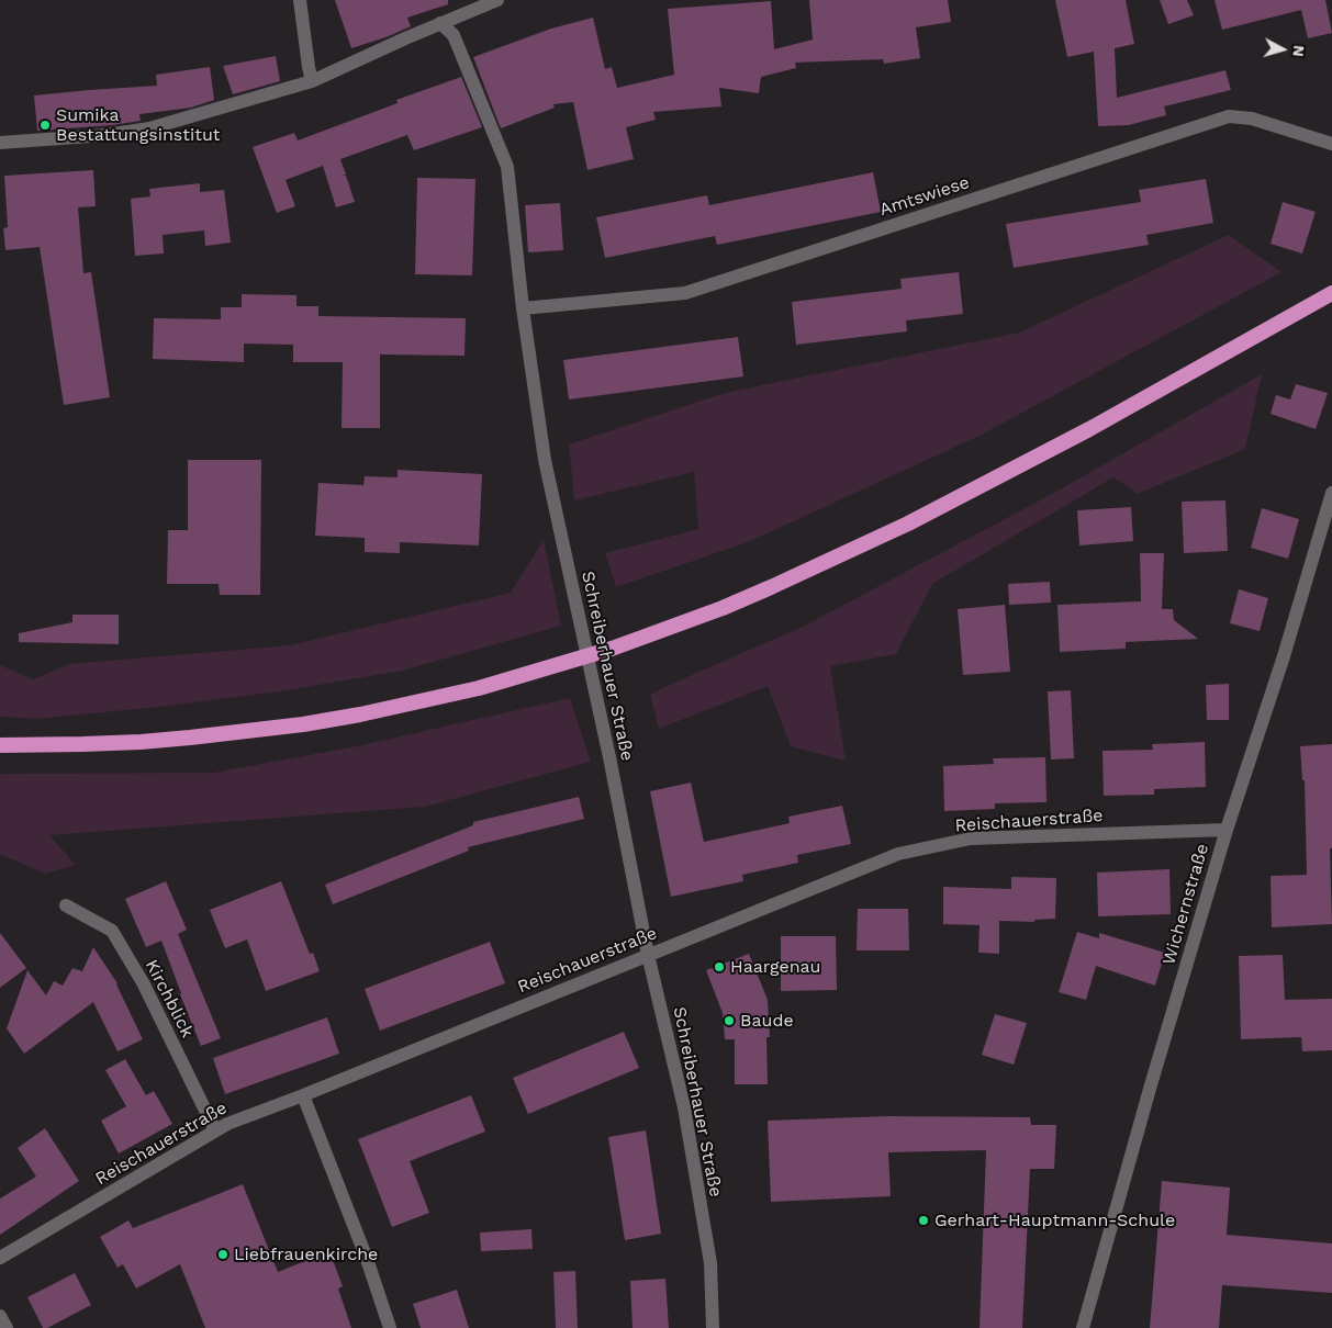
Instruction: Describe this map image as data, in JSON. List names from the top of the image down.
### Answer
{
  "streets": {
    "street": [
      "Amtswiese",
      "Schreiberhauer Straße",
      "Reischauerstraße",
      "Wichernstraße",
      "Kirchblick"
    ]
  },
  "crossings": [
    ["Amtswiese", "Schreiberhauer Straße"],
    ["Schreiberhauer Straße", "Reischauerstraße"],
    ["Reischauerstraße", "Wichernstraße"],
    ["Reischauerstraße", "Kirchblick"]
  ],
  "places": [
    "Sumika Bestattungsinstitut",
    "Haargenau",
    "Baude",
    "Gerhart-Hauptmann-Schule",
    "Liebfrauenkirche"
  ],
  "north": "right"
}
